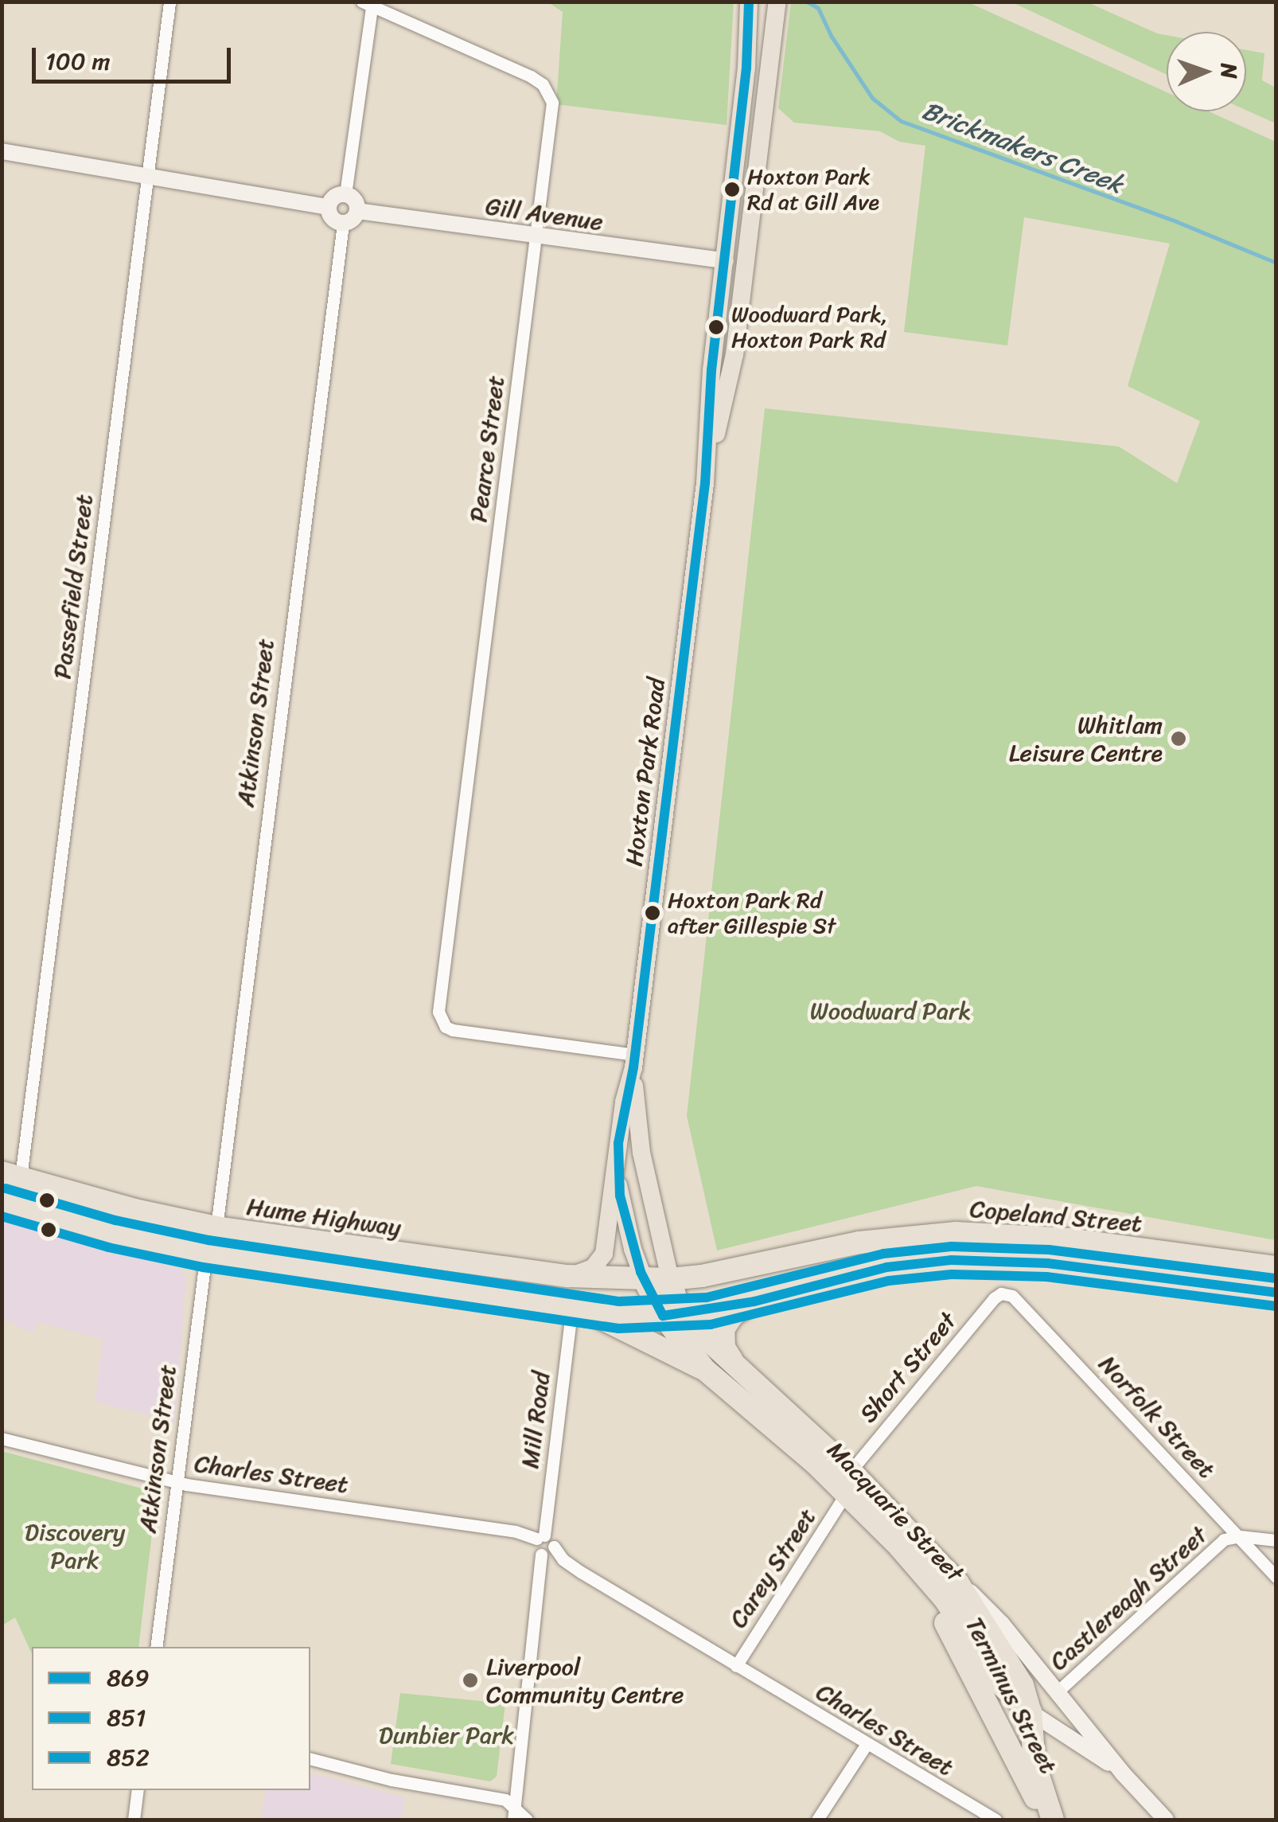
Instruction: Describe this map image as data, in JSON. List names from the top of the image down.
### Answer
{
  "streets": {
    "highway": [
      "Copeland Street",
      "Hume Highway",
      "Macquarie Street",
      "Terminus Street"
    ],
    "main road": ["Hoxton Park Road"],
    "street": [
      "Gill Avenue",
      "Pearce Street",
      "Passefield Street",
      "Atkinson Street",
      "Short Street",
      "Norfolk Street",
      "Mill Road",
      "Charles Street",
      "Carey Street",
      "Castlereagh Street"
    ]
  },
  "crossings": [
    ["Gill Avenue", "Pearce Street"],
    ["Gill Avenue", "Atkinson Street"],
    ["Gill Avenue", "Hoxton Park Road"],
    ["Pearce Street", "Hoxton Park Road"],
    ["Passefield Street", "Hume Highway"],
    ["Atkinson Street", "Hume Highway"],
    ["Atkinson Street", "Charles Street"],
    ["Hoxton Park Road", "Copeland Street"],
    ["Hoxton Park Road", "Hume Highway"],
    ["Copeland Street", "Hume Highway"],
    ["Copeland Street", "Macquarie Street"],
    ["Short Street", "Norfolk Street"],
    ["Short Street", "Macquarie Street"],
    ["Short Street", "Carey Street"],
    ["Norfolk Street", "Castlereagh Street"],
    ["Mill Road", "Charles Street"],
    ["Charles Street", "Carey Street"],
    ["Macquarie Street", "Carey Street"],
    ["Macquarie Street", "Castlereagh Street"],
    ["Macquarie Street", "Terminus Street"]
  ],
  "water": ["Brickmakers Creek"],
  "parks": ["Woodward Park", "Discovery Park", "Dunbier Park"],
  "places": [
    "Hoxton Park Rd at Gill Ave",
    "Woodward Park, Hoxton Park Rd",
    "Whitlam Leisure Centre",
    "Hoxton Park Rd after Gillespie St",
    "Liverpool Community Centre"
  ],
  "lines": ["transit line 869", "transit line 852", "transit line 851"],
  "legend": ["869", "851", "852"],
  "scale_bar": "100 m",
  "north": "right"
}
